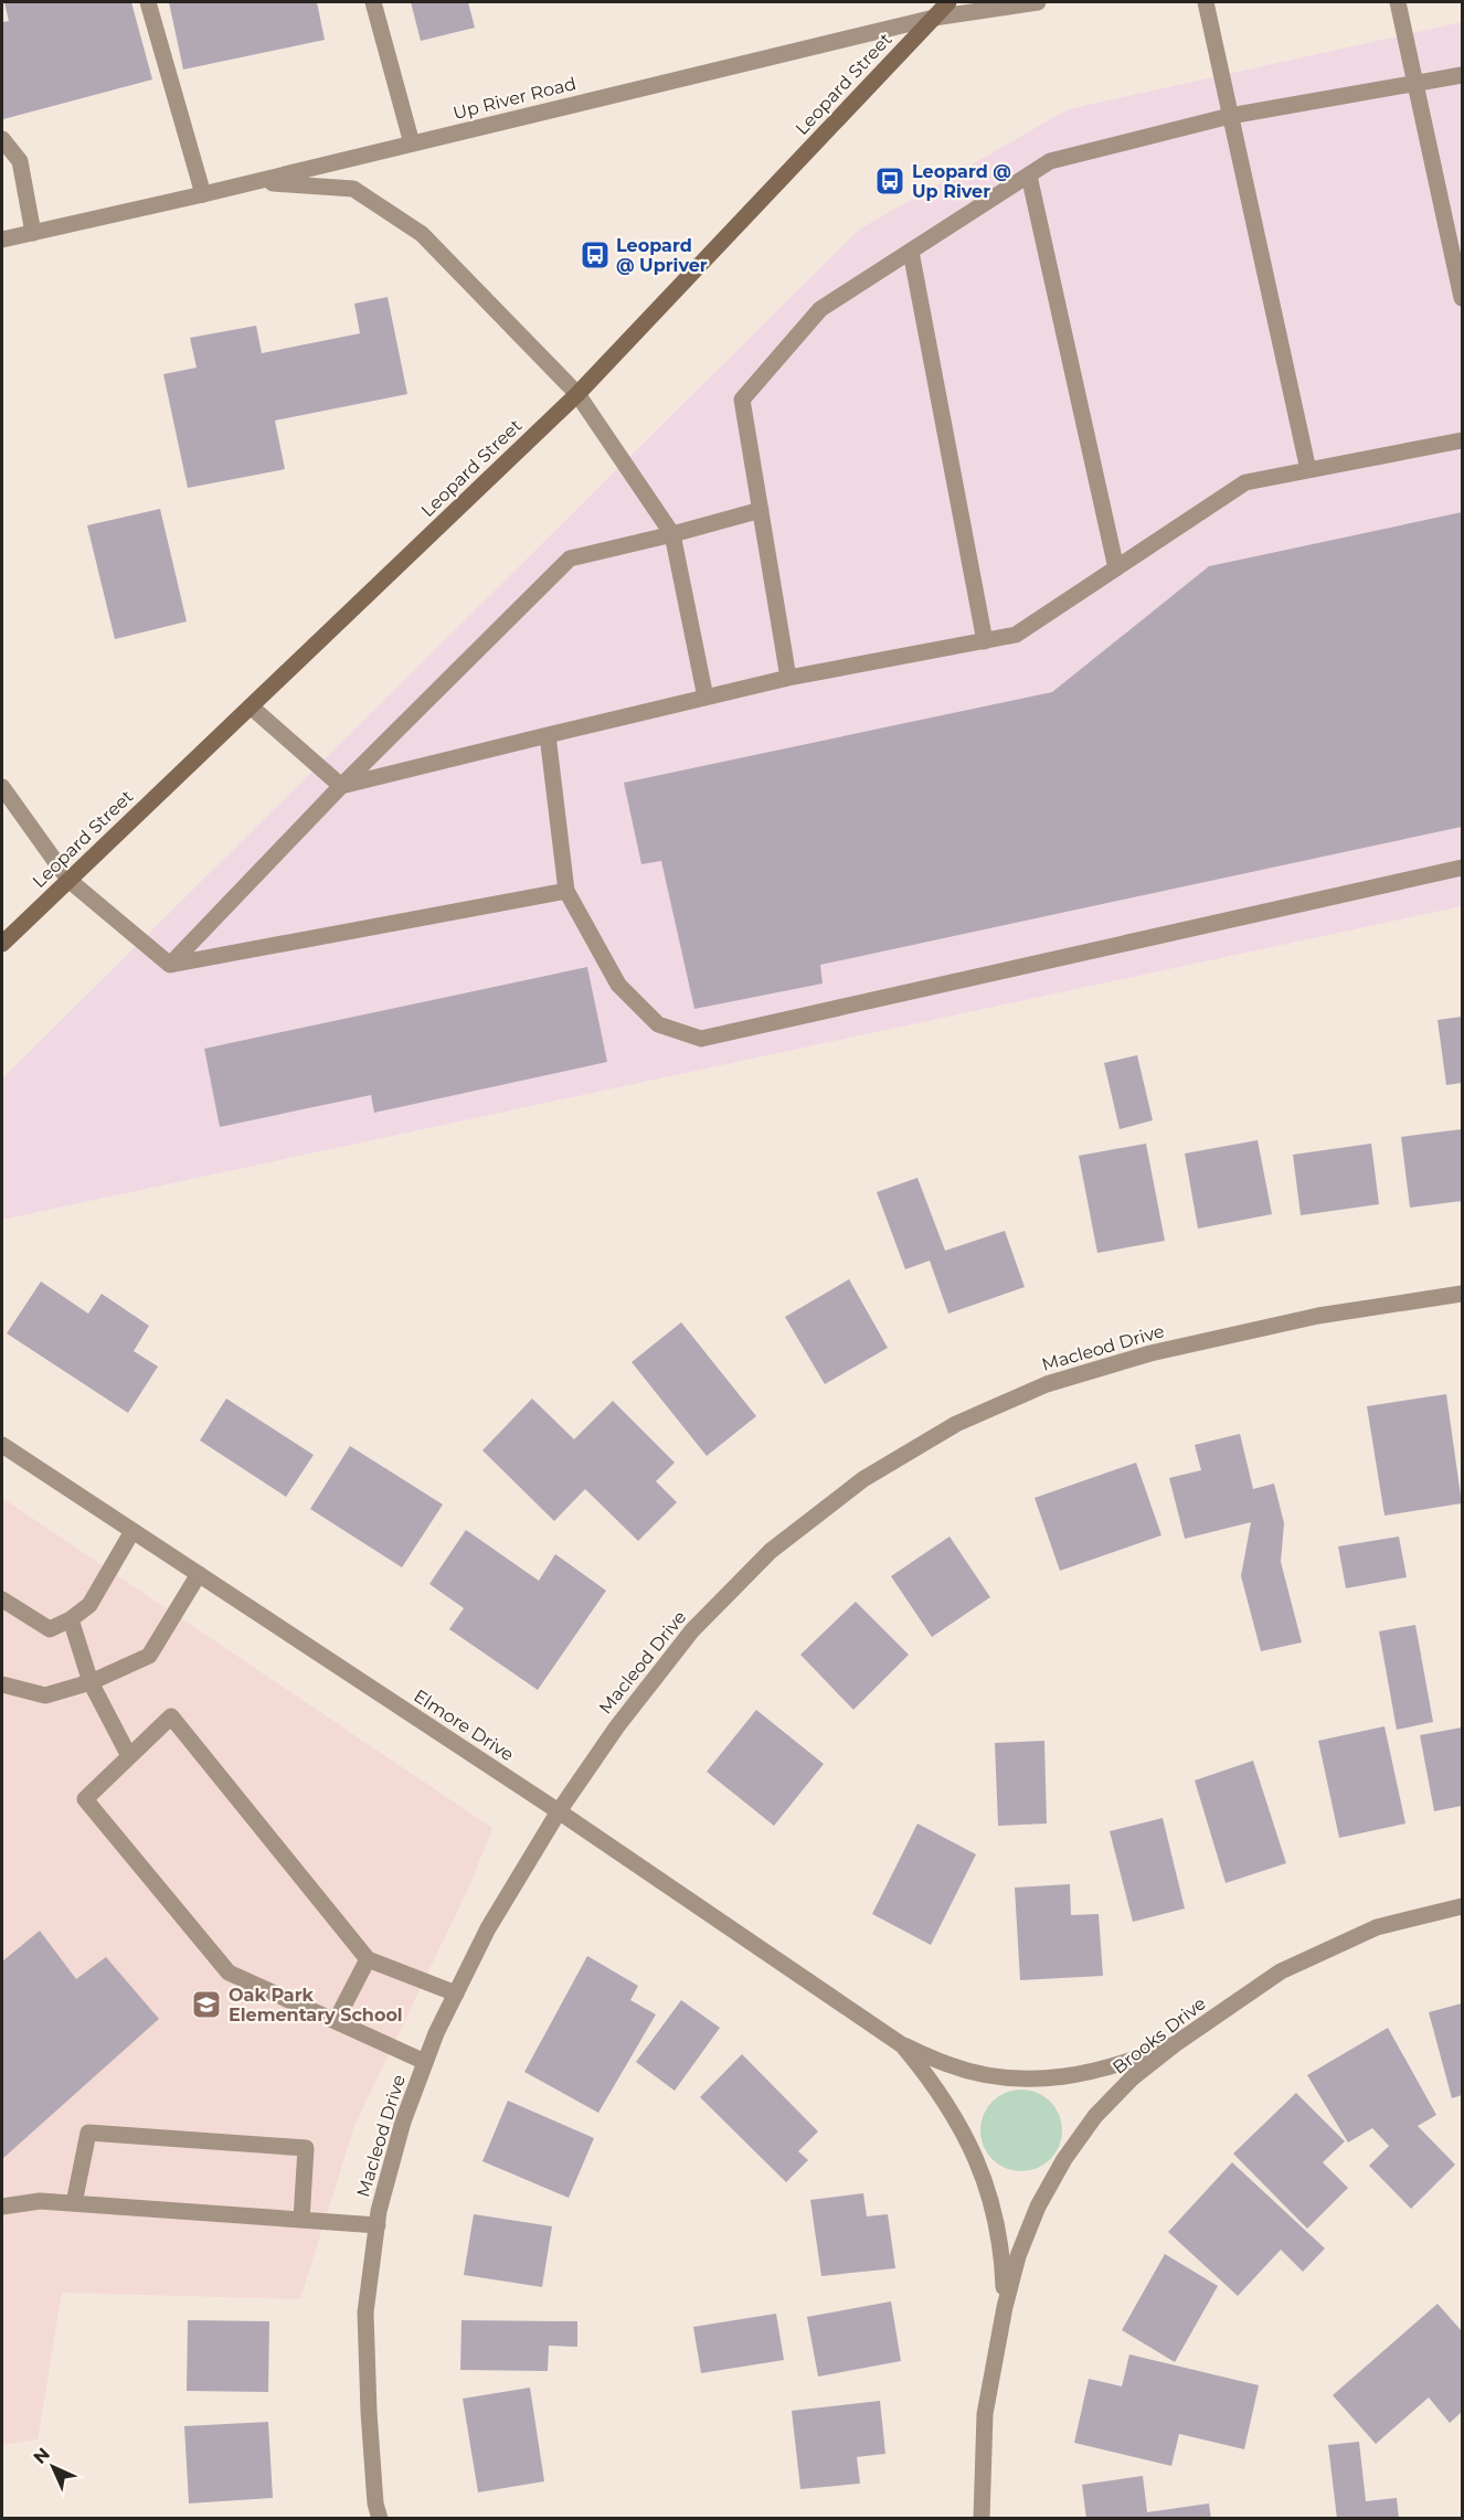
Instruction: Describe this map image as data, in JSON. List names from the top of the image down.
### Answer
{
  "streets": {
    "main road": ["Leopard Street"],
    "street": [
      "Up River Road",
      "Macleod Drive",
      "Elmore Drive",
      "Brooks Drive"
    ]
  },
  "crossings": [
    ["Leopard Street", "Up River Road"],
    ["Macleod Drive", "Elmore Drive"],
    ["Elmore Drive", "Brooks Drive"]
  ],
  "places": {
    "bus stop": ["Leopard @ Up River", "Leopard @ Upriver"],
    "school or university": ["Oak Park Elementary School"]
  },
  "north": "top left"
}
